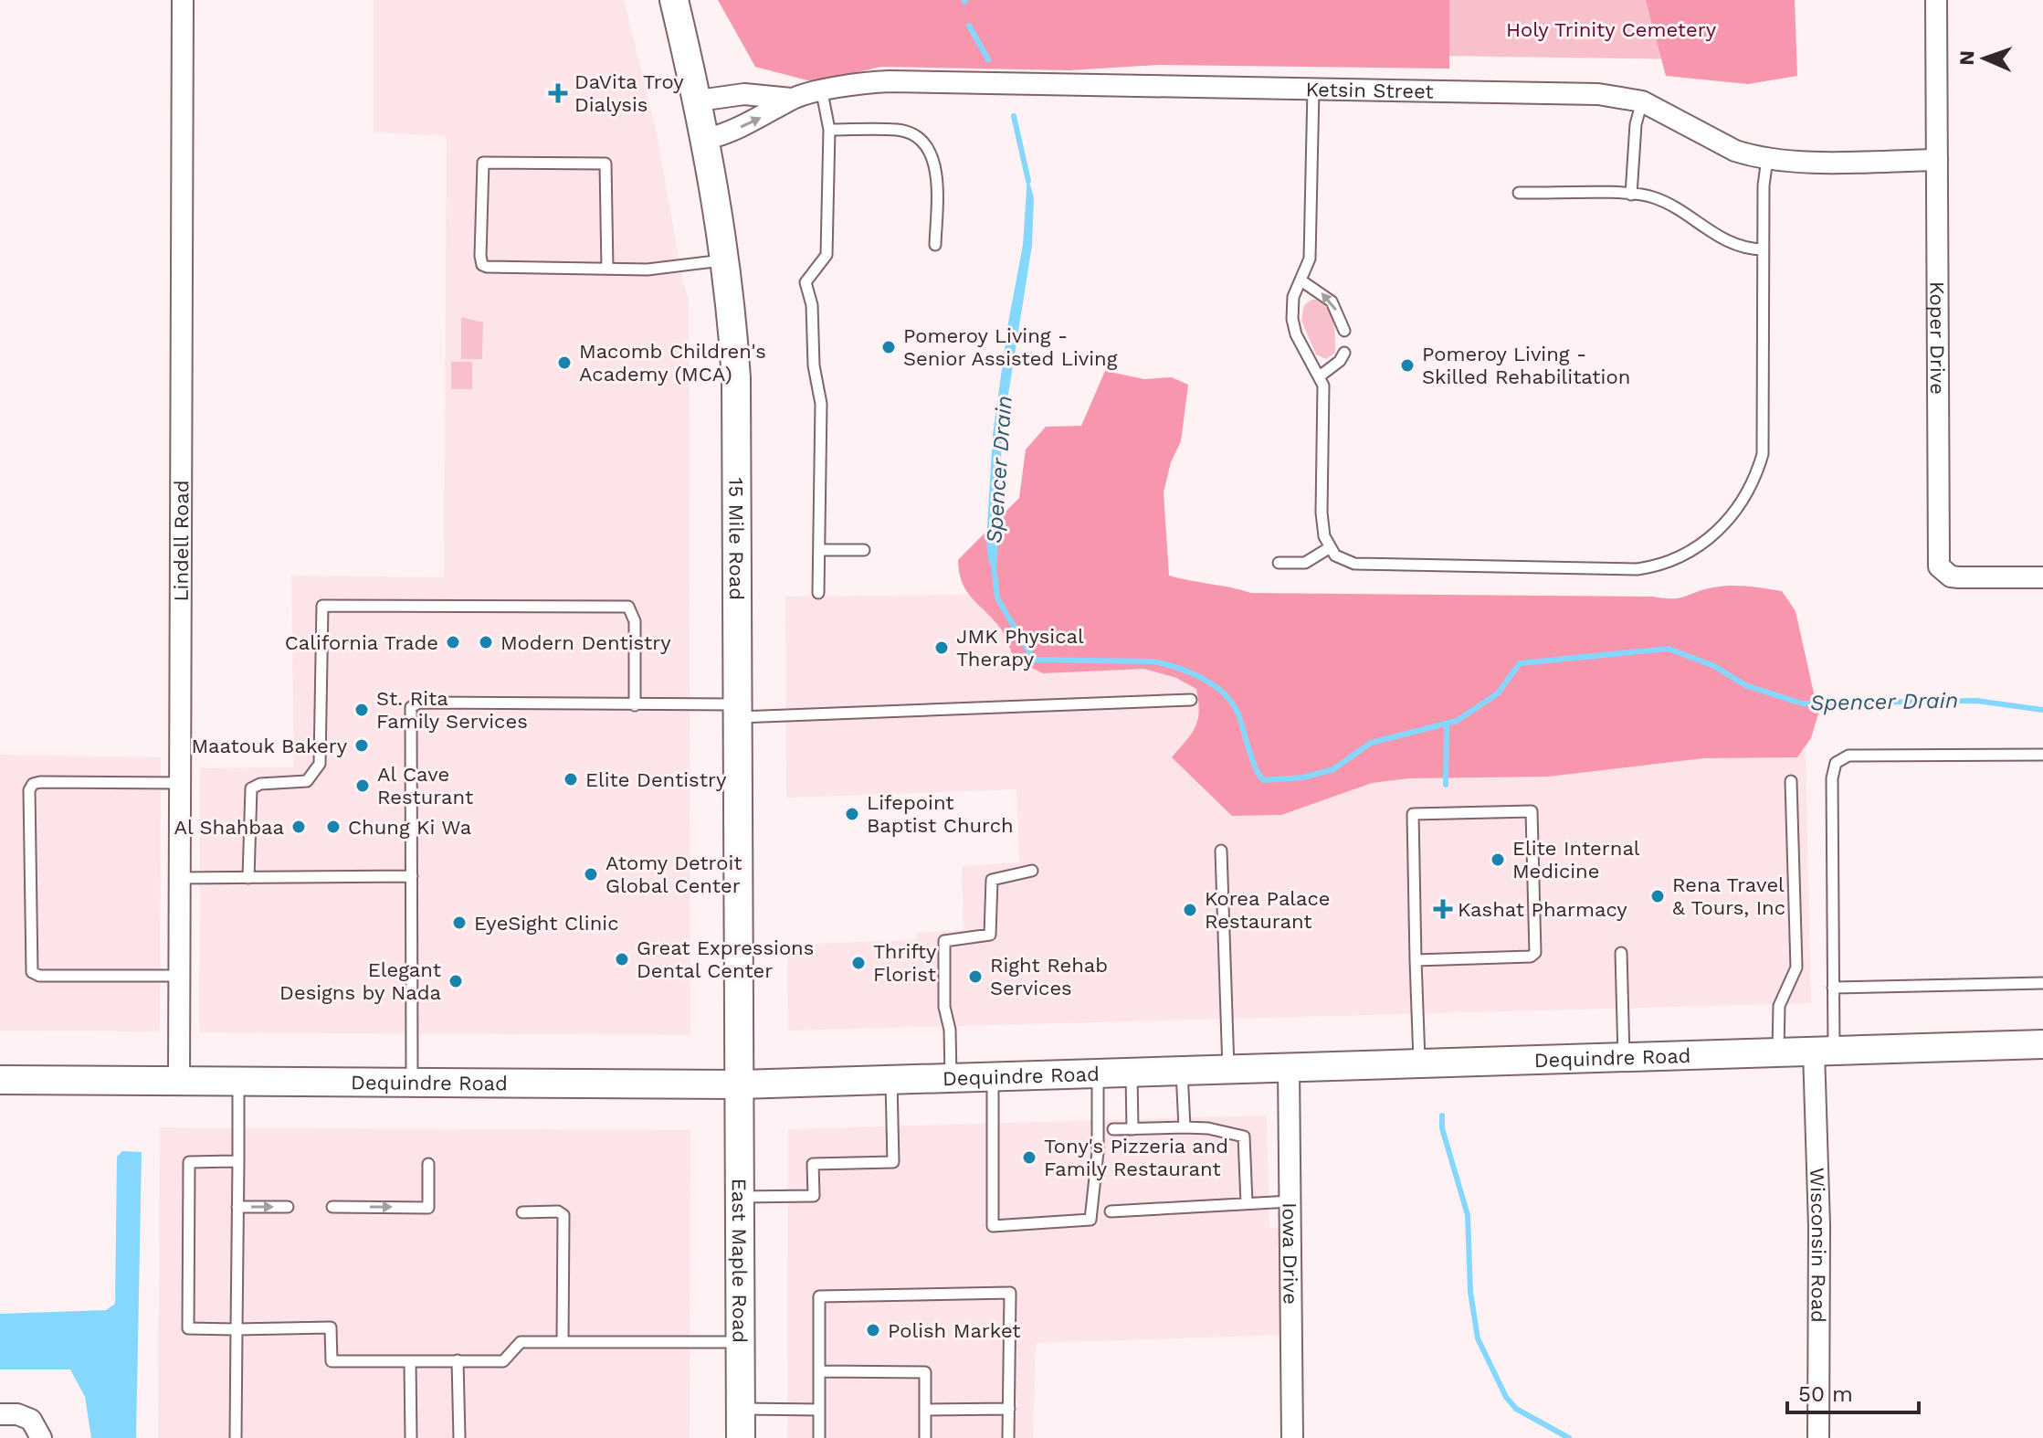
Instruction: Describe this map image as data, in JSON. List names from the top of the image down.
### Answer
{
  "streets": {
    "main road": ["15 Mile Road", "Dequindre Road", "East Maple Road"],
    "street": [
      "Ketsin Street",
      "Koper Drive",
      "Lindell Road",
      "Wisconsin Road",
      "Iowa Drive"
    ]
  },
  "crossings": [
    ["Ketsin Street", "Koper Drive"],
    ["Ketsin Street", "15 Mile Road"],
    ["15 Mile Road", "Dequindre Road"],
    ["15 Mile Road", "East Maple Road"],
    ["Lindell Road", "Dequindre Road"],
    ["Dequindre Road", "Wisconsin Road"],
    ["Dequindre Road", "Iowa Drive"],
    ["Dequindre Road", "East Maple Road"]
  ],
  "water": ["Spencer Drain"],
  "parks": ["Holy Trinity Cemetery"],
  "places": {
    "health": ["DaVita Troy Dialysis", "Kashat Pharmacy"],
    "other": [
      "Pomeroy Living - Senior Assisted Living",
      "Macomb Children's Academy (MCA)",
      "Pomeroy Living - Skilled Rehabilitation",
      "California Trade",
      "Modern Dentistry",
      "JMK Physical Therapy",
      "St. Rita Family Services",
      "Maatouk Bakery",
      "Elite Dentistry",
      "Al Cave Resturant",
      "Lifepoint Baptist Church",
      "Al Shahbaa",
      "Chung Ki Wa",
      "Elite Internal Medicine",
      "Atomy Detroit Global Center",
      "Rena Travel & Tours, Inc",
      "Korea Palace Restaurant",
      "EyeSight Clinic",
      "Great Expressions Dental Center",
      "Thrifty Florist",
      "Right Rehab Services",
      "Elegant Designs by Nada",
      "Tony's Pizzeria and Family Restaurant",
      "Polish Market"
    ]
  },
  "scale_bar": "50 m",
  "north": "left"
}
